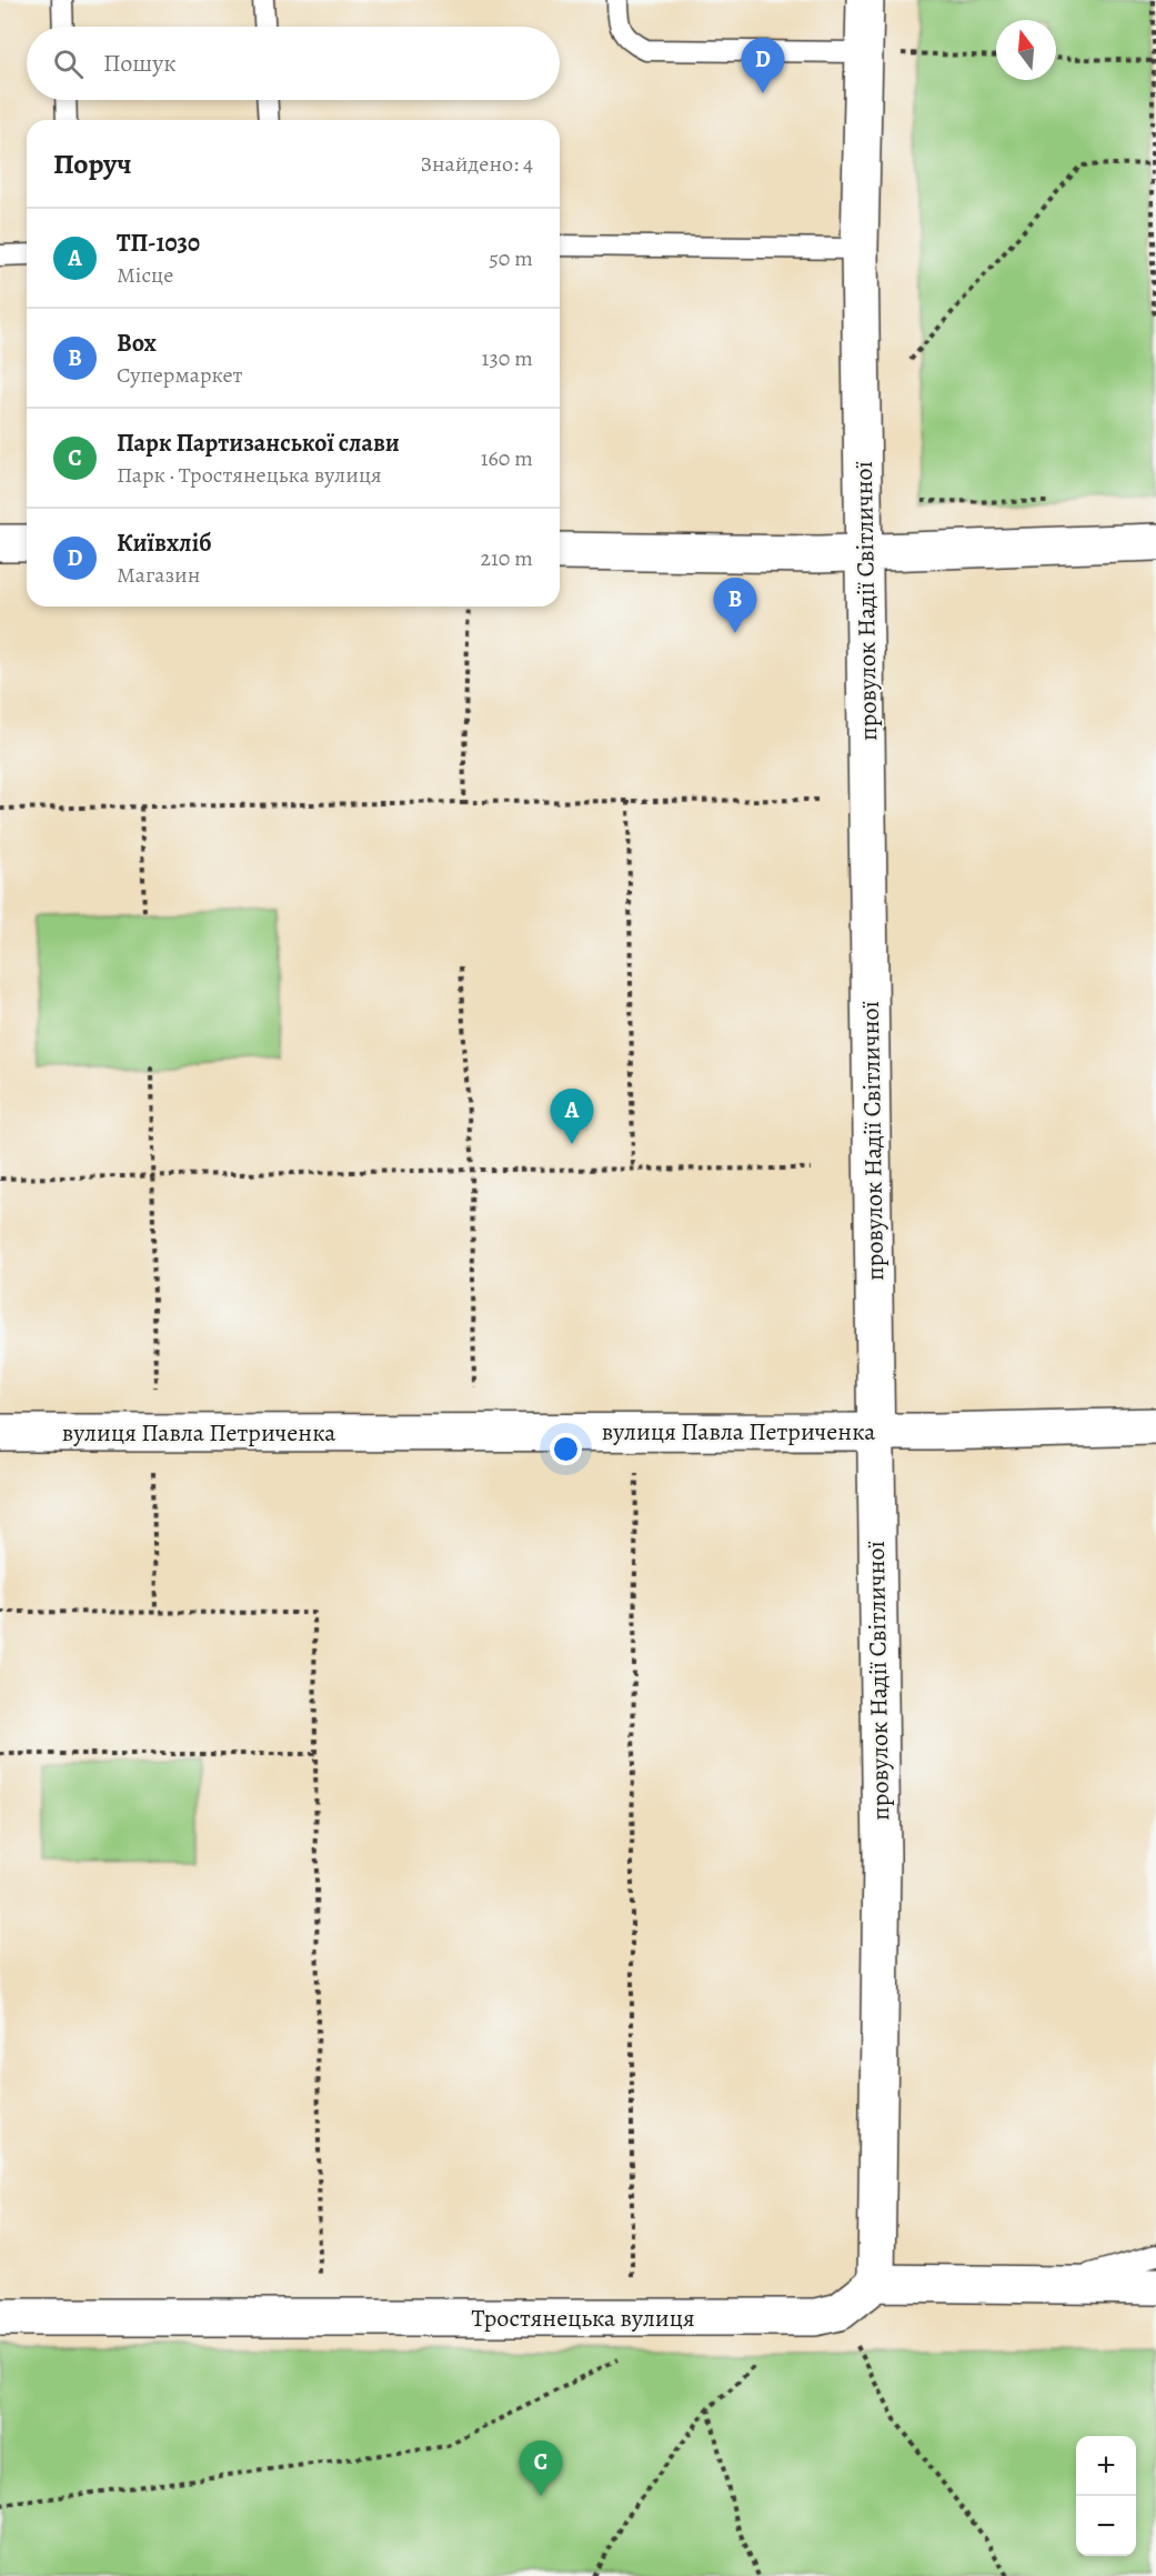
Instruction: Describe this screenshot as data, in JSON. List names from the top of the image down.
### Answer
{
  "streets": {
    "street": ["провулок Надії Світличної", "вулиця Павла Петриченка", "Тростянецька вулиця"]
  },
  "crossings": [
    ["провулок Надії Світличної", "вулиця Павла Петриченка"],
    ["провулок Надії Світличної", "Тростянецька вулиця"]
  ],
  "north": "top",
  "page": {
    "search": "Пошук",
    "pins": [
      "D",
      "B",
      "A",
      "C"
    ],
    "heading": ["Поруч", "Знайдено: 4"],
    "list": [
      {
        "mark": "A",
        "name": "ТП-1030",
        "note": "Місце",
        "value": "50 m"
      },
      {
        "mark": "B",
        "name": "Box",
        "note": "Супермаркет",
        "value": "130 m"
      },
      {
        "mark": "C",
        "name": "Парк Партизанської слави",
        "note": "Парк · Тростянецька вулиця",
        "value": "160 m"
      },
      {
        "mark": "D",
        "name": "Київхліб",
        "note": "Магазин",
        "value": "210 m"
      }
    ],
    "map_buttons": ["+", "−"]
  }
}
